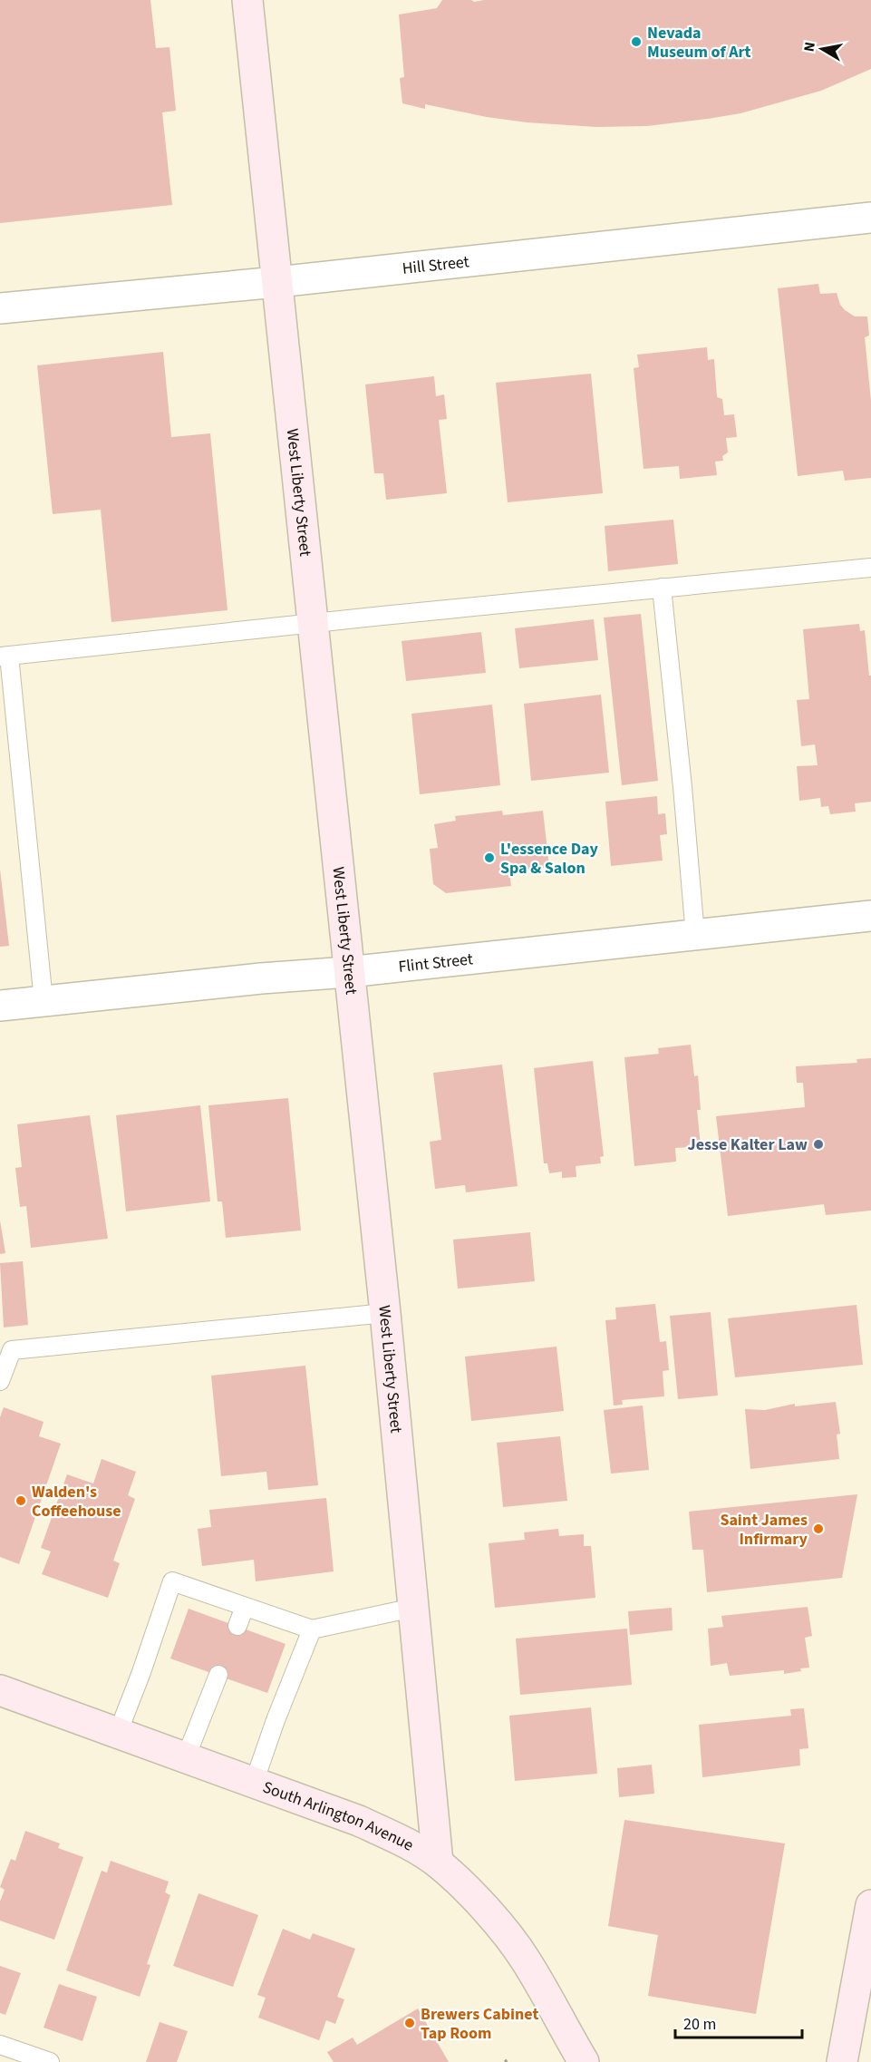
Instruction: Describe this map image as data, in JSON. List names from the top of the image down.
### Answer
{
  "streets": {
    "main road": ["West Liberty Street", "South Arlington Avenue"],
    "street": ["Hill Street", "Flint Street"]
  },
  "crossings": [
    ["Hill Street", "West Liberty Street"],
    ["West Liberty Street", "Flint Street"],
    ["West Liberty Street", "South Arlington Avenue"]
  ],
  "places": [
    "Nevada Museum of Art",
    "L'essence Day Spa & Salon",
    "Jesse Kalter Law",
    "Walden's Coffeehouse",
    "Saint James Infirmary",
    "Brewers Cabinet Tap Room"
  ],
  "scale_bar": "20 m",
  "north": "left"
}
